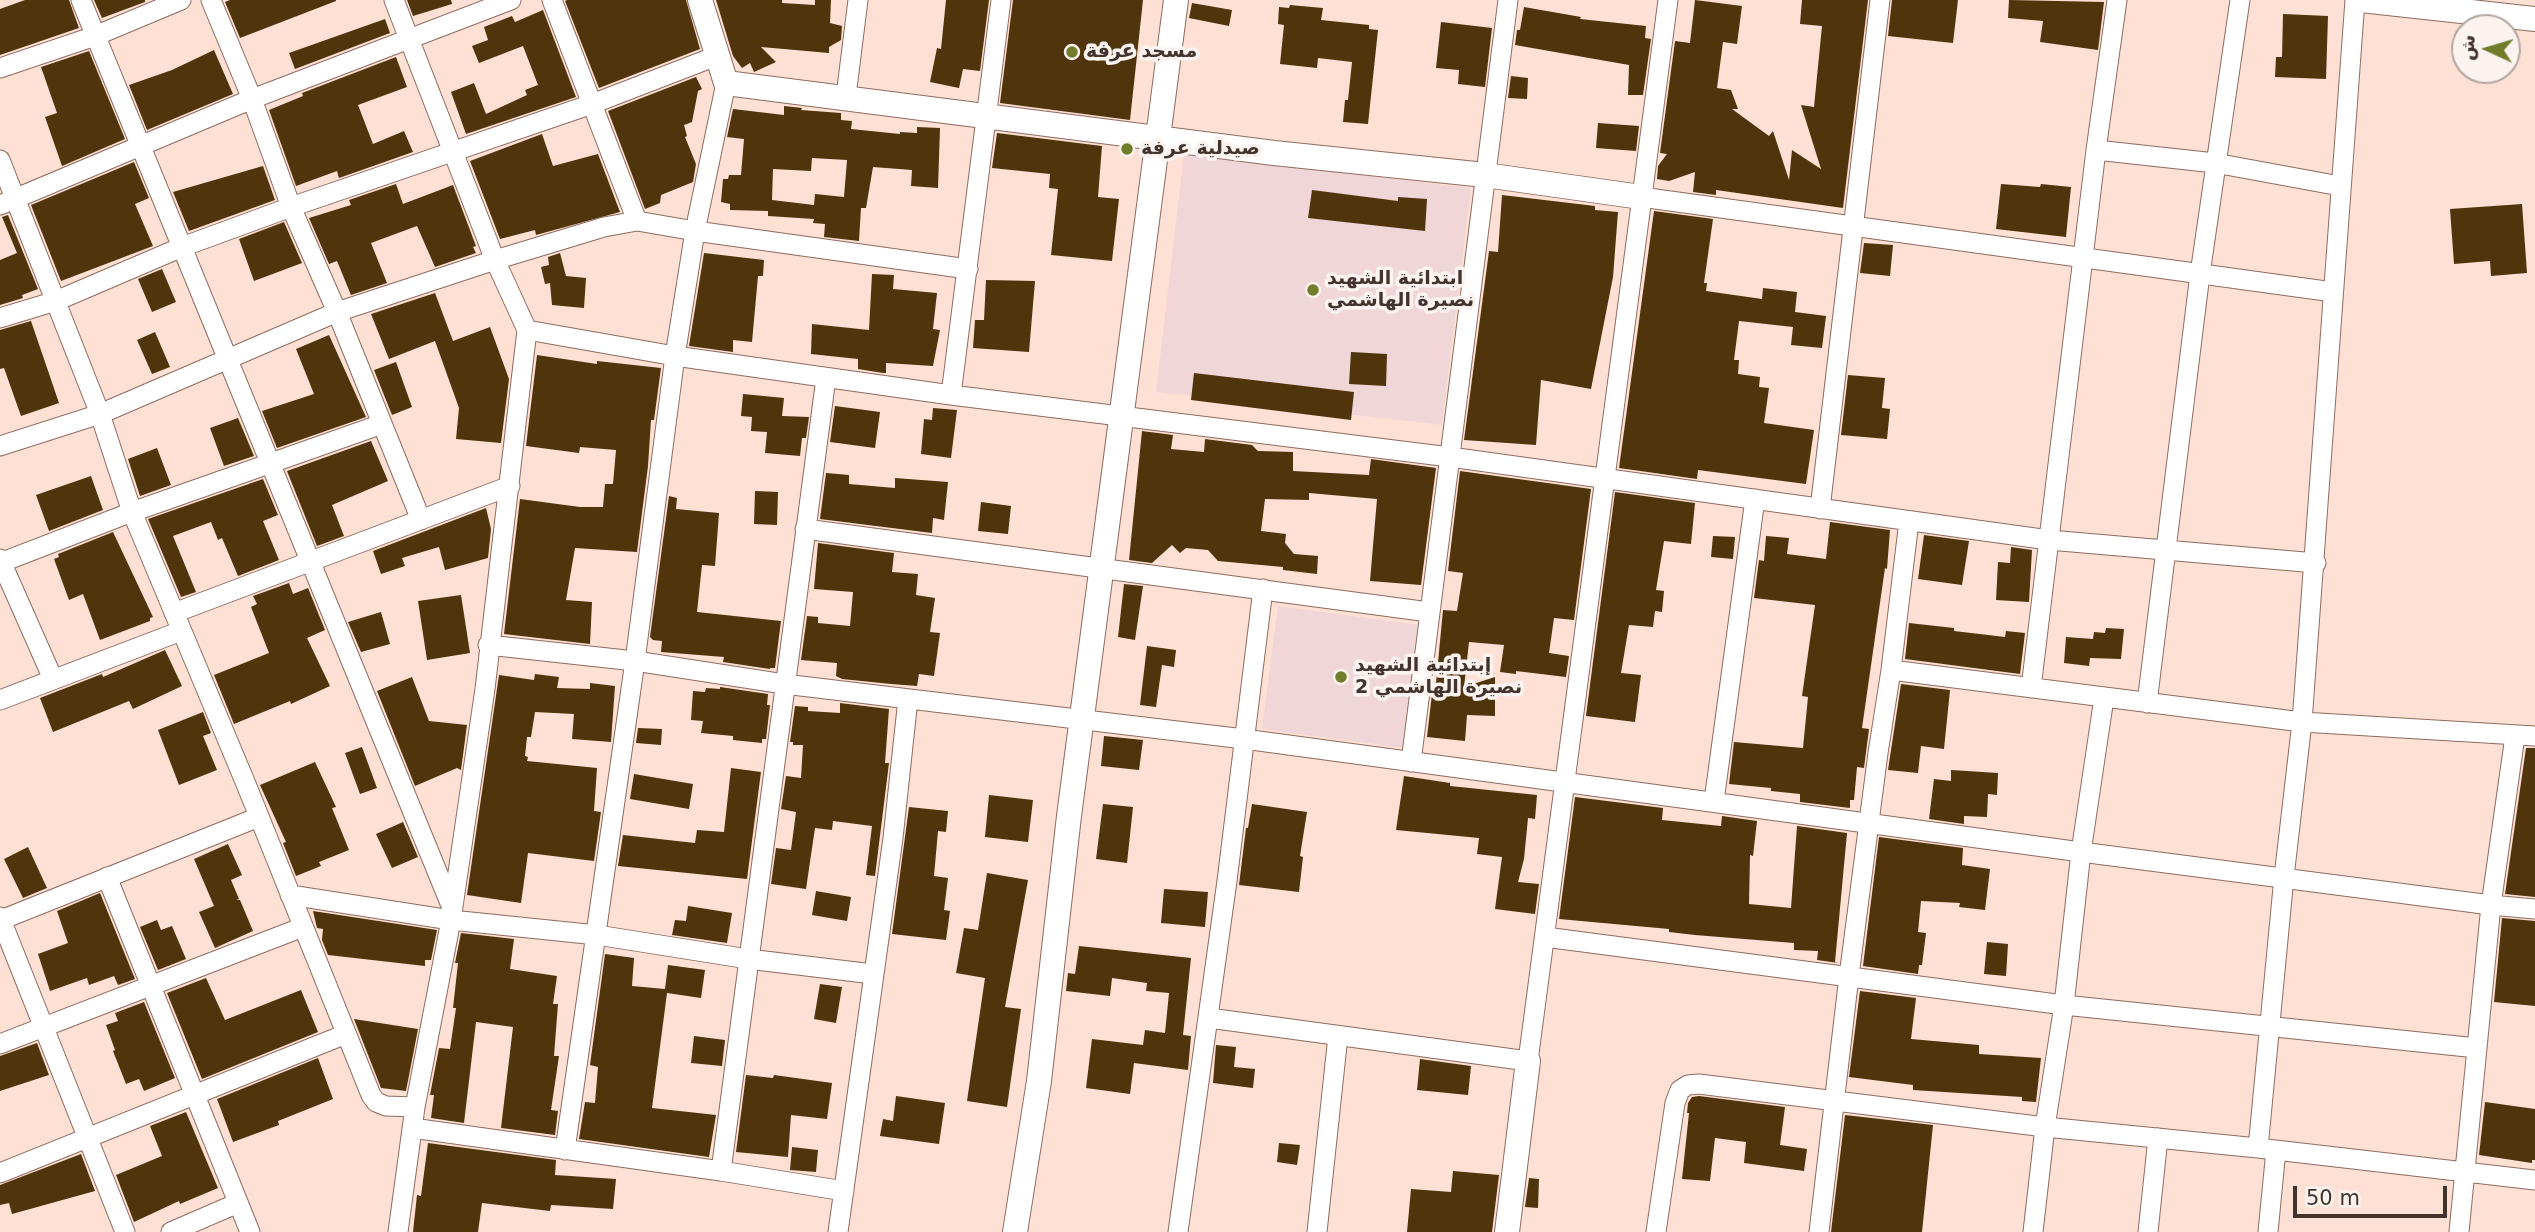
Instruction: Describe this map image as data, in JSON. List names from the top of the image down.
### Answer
{
  "places": [
    "مسجد عرفة",
    "صيدلية عرفة",
    "ابتدائية الشهيد نصيرة الهاشمي",
    "إبتدائية الشهيد نصيرة الهاشمي 2"
  ],
  "scale_bar": "50 m",
  "north": "left"
}
